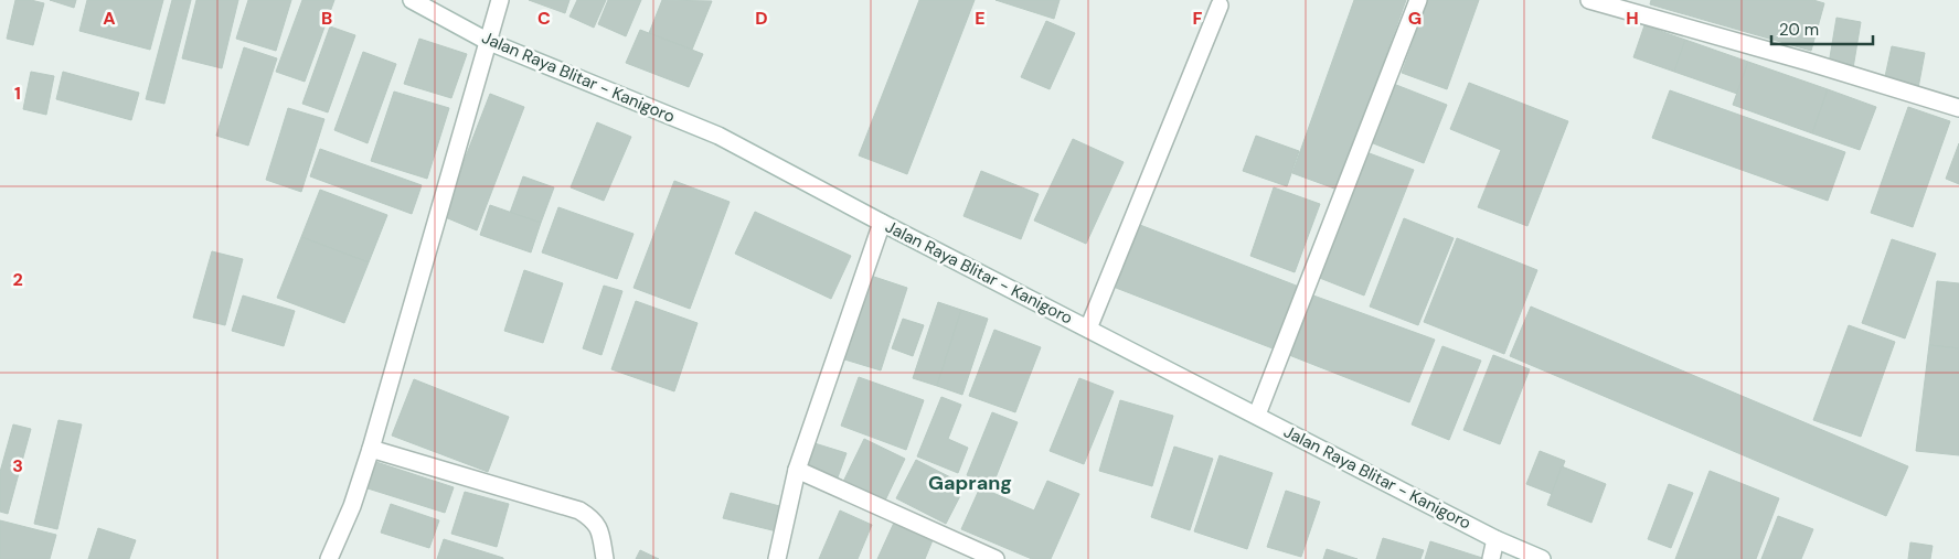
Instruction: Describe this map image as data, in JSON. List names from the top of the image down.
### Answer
{
  "streets": {
    "street": ["Jalan Raya Blitar - Kanigoro"]
  },
  "districts": ["Gaprang"],
  "scale_bar": "20 m",
  "grid": {
    "columns": [
      "A",
      "B",
      "C",
      "D",
      "E",
      "F",
      "G",
      "H"
    ],
    "rows": ["1", "2", "3"]
  }
}
